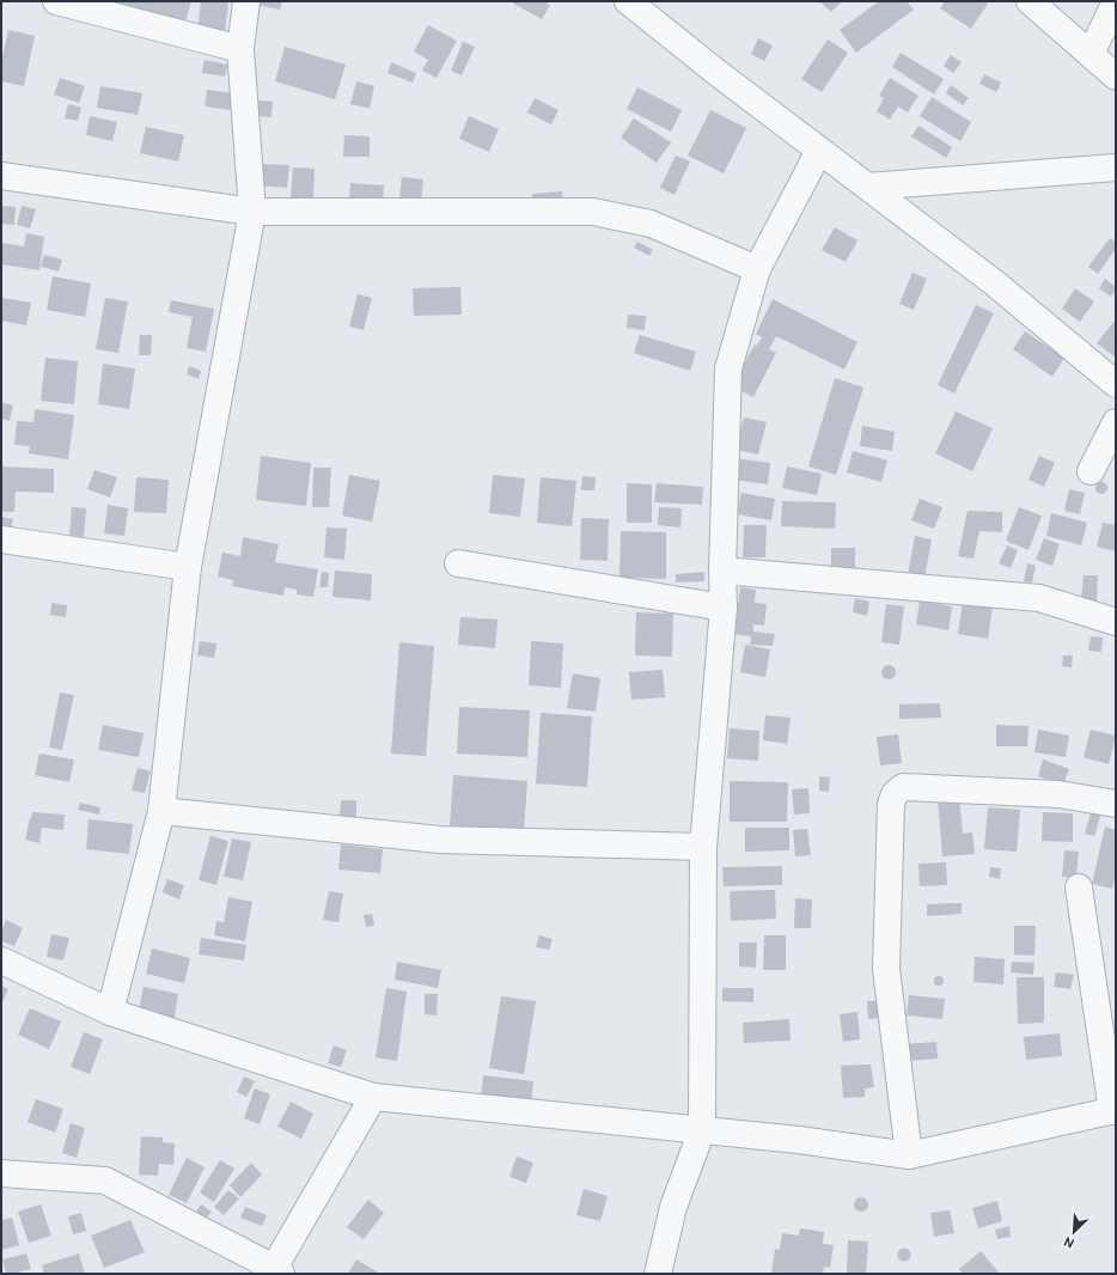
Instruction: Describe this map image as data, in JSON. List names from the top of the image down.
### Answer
{
  "north": "bottom left"
}
